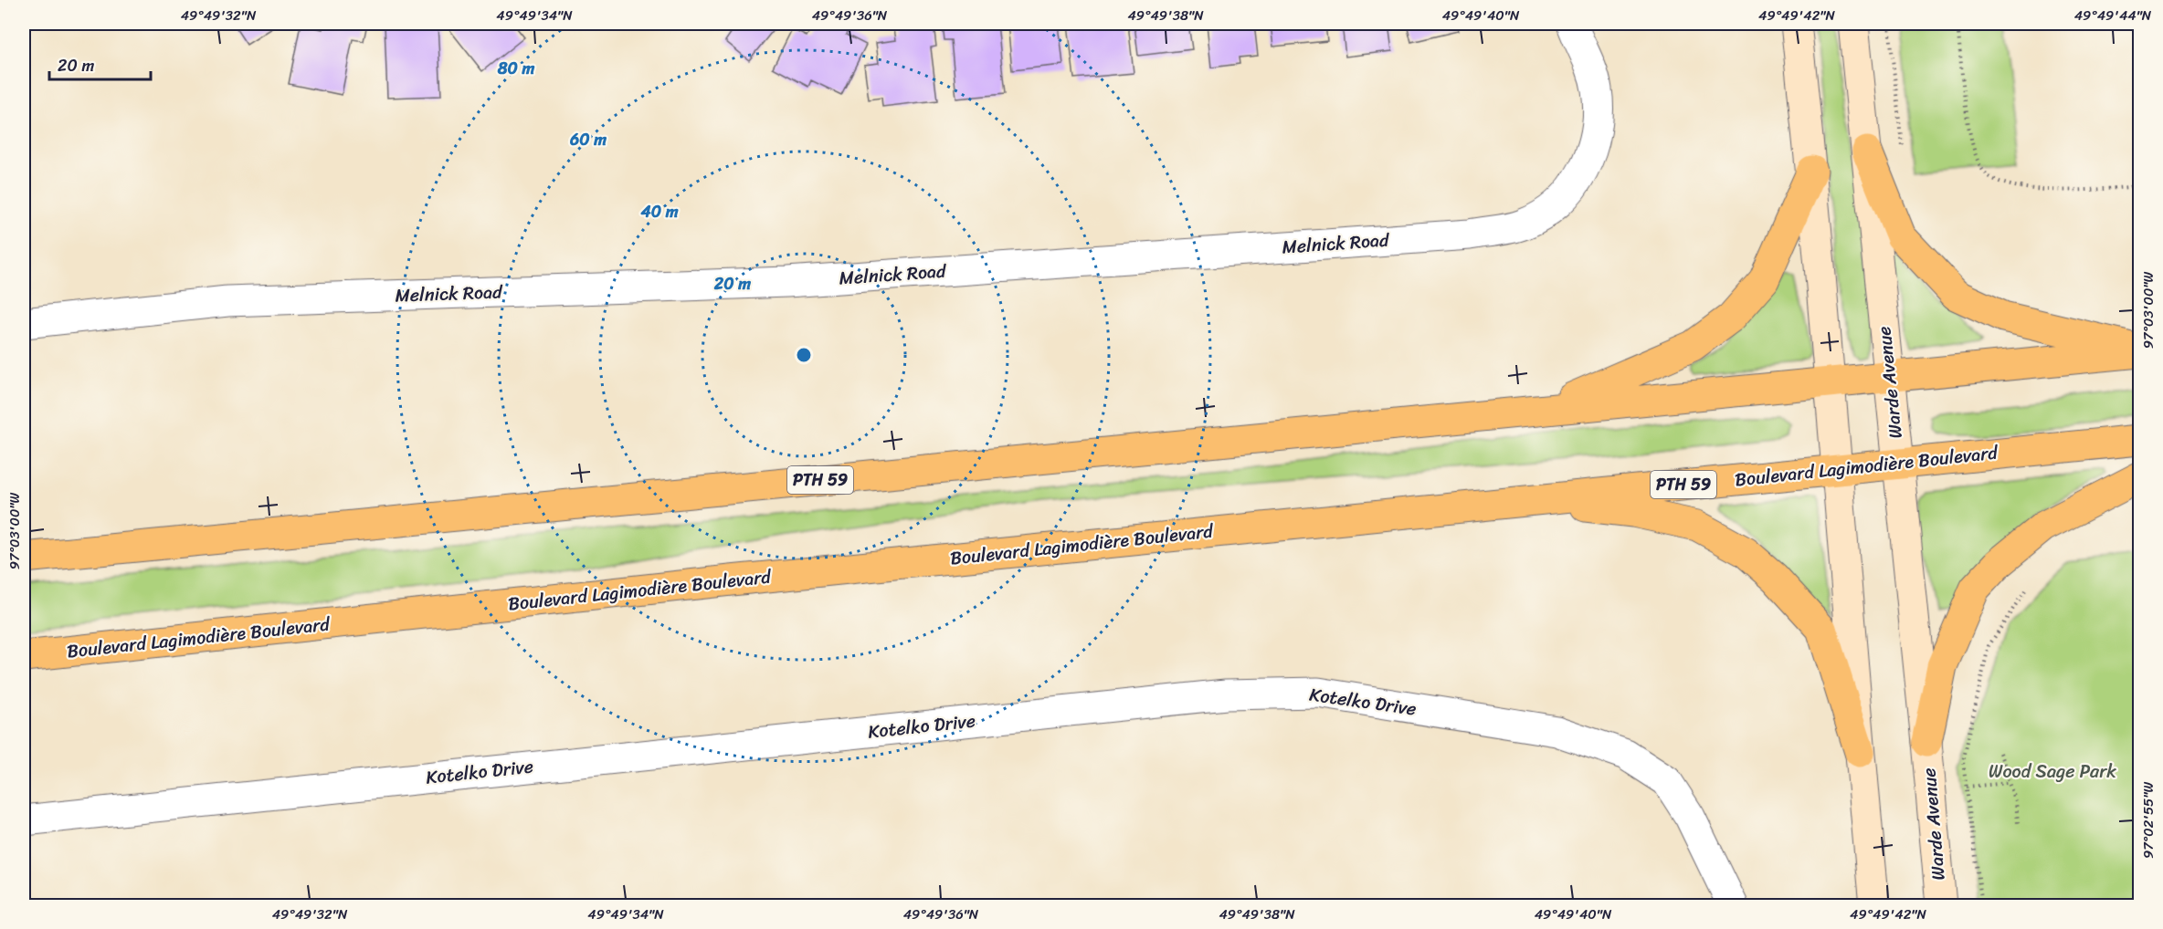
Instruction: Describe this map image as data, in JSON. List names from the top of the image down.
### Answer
{
  "streets": {
    "main road": ["Boulevard Lagimodière Boulevard", "PTH 59"],
    "street": ["Melnick Road", "Warde Avenue", "Kotelko Drive"]
  },
  "crossings": [
    ["Warde Avenue", "Boulevard Lagimodière Boulevard"],
    ["Warde Avenue", "PTH 59"]
  ],
  "parks": ["Wood Sage Park"],
  "scale_bar": "20 m",
  "coordinates": [
    "49°49'32\"N",
    "49°49'34\"N",
    "49°49'36\"N",
    "49°49'38\"N",
    "49°49'40\"N",
    "49°49'42\"N",
    "49°49'44\"N",
    "97°03'00\"W",
    "97°02'55\"W"
  ],
  "rings": [
    "80 m",
    "60 m",
    "40 m",
    "20 m"
  ]
}
